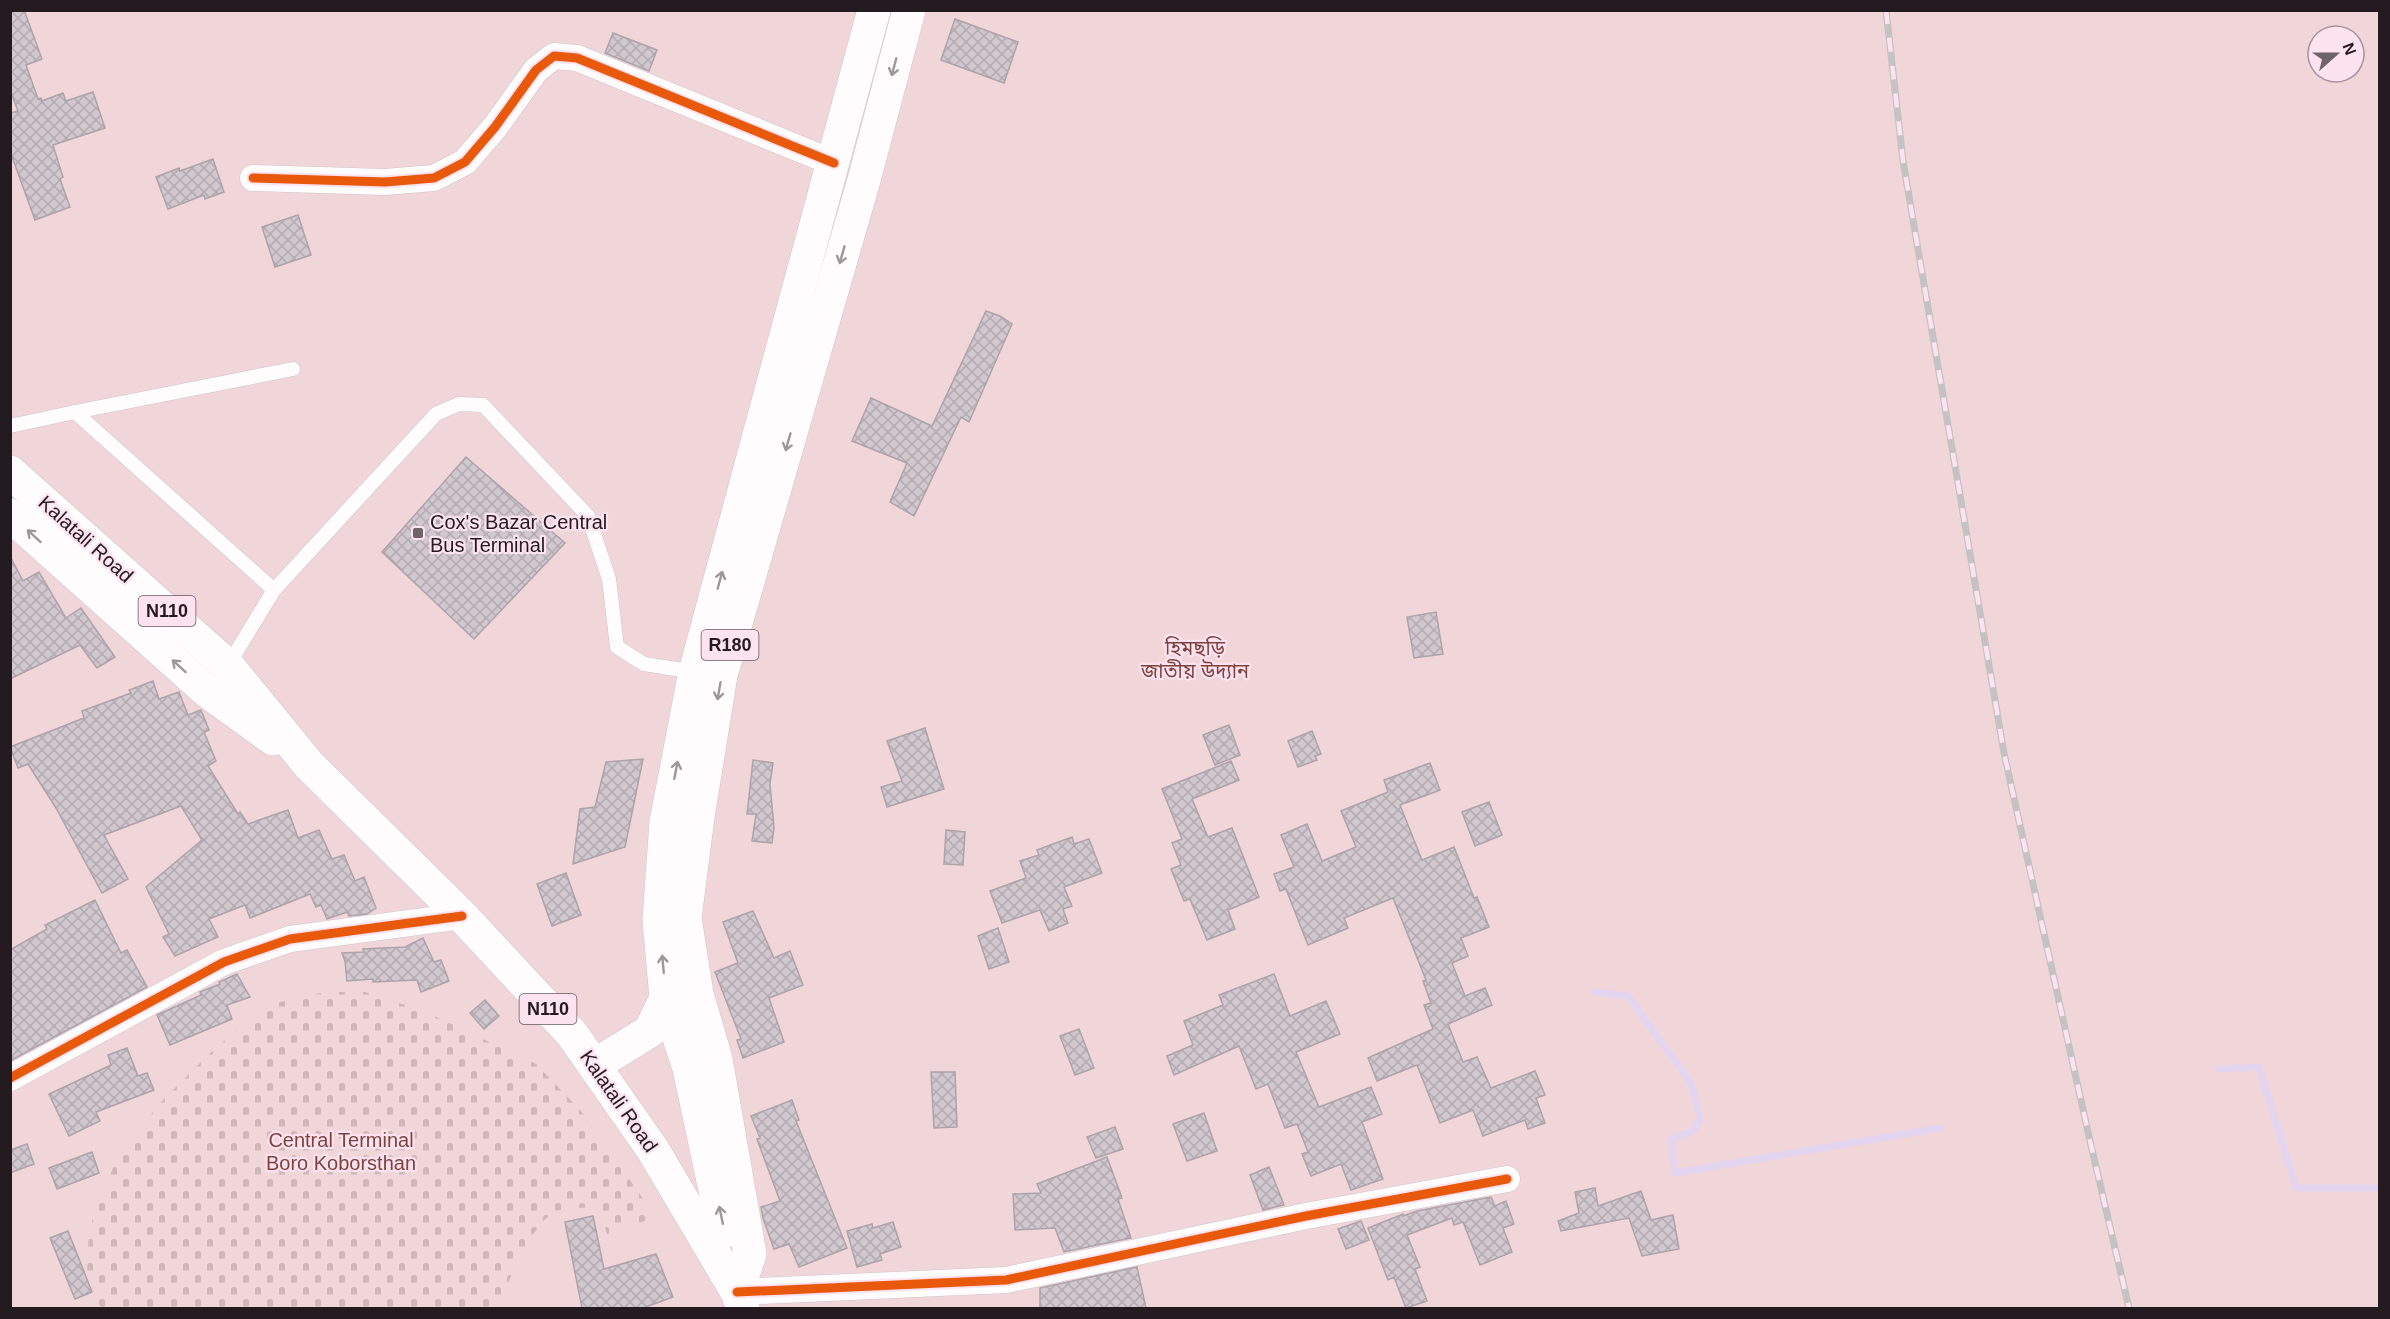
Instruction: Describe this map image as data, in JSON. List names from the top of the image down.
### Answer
{
  "streets": {
    "main road": ["Kalatali Road", "N110", "R180"]
  },
  "crossings": [
    ["Kalatali Road", "R180"]
  ],
  "parks": ["হিমছড়ি জাতীয় উদ্যান", "Central Terminal Boro Koborsthan"],
  "places": {
    "transit": ["Cox's Bazar Central Bus Terminal"]
  },
  "north": "right"
}
